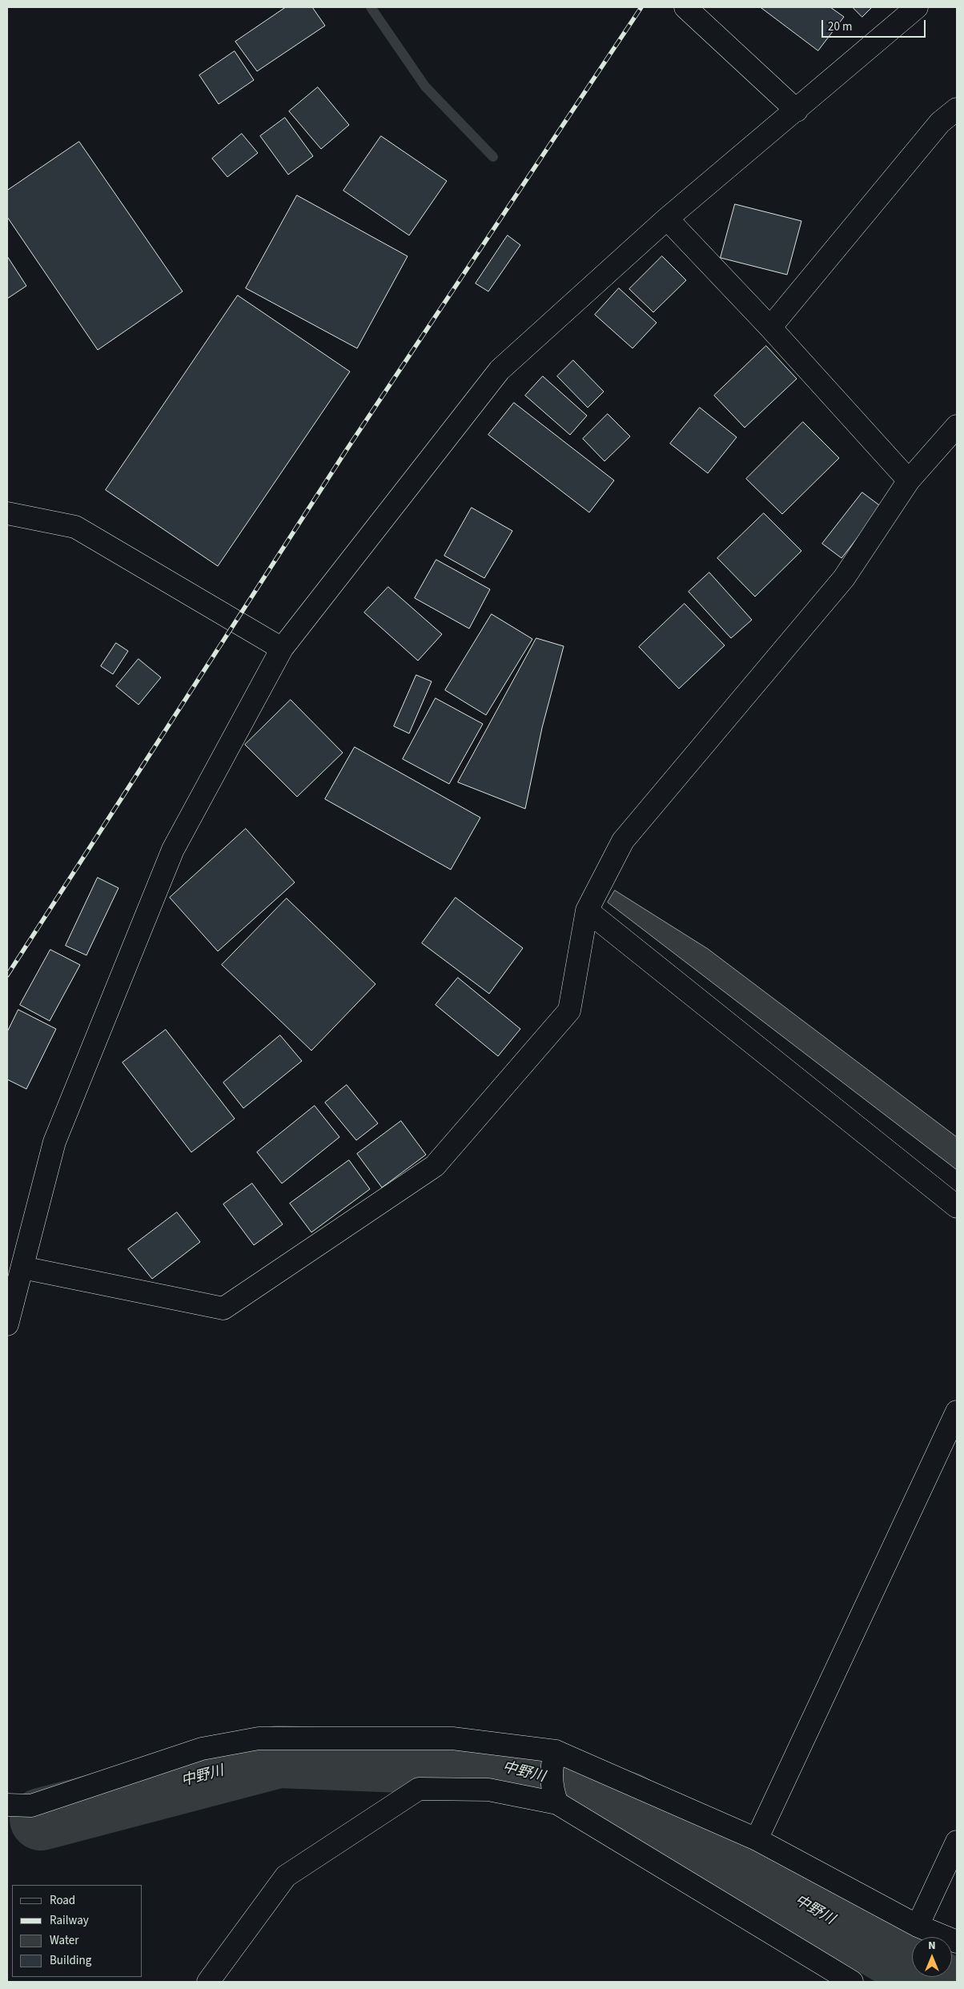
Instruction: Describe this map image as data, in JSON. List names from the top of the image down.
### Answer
{
  "water": ["中野川"],
  "legend": [
    "Road",
    "Railway",
    "Water",
    "Building"
  ],
  "scale_bar": "20 m",
  "north": "top"
}
